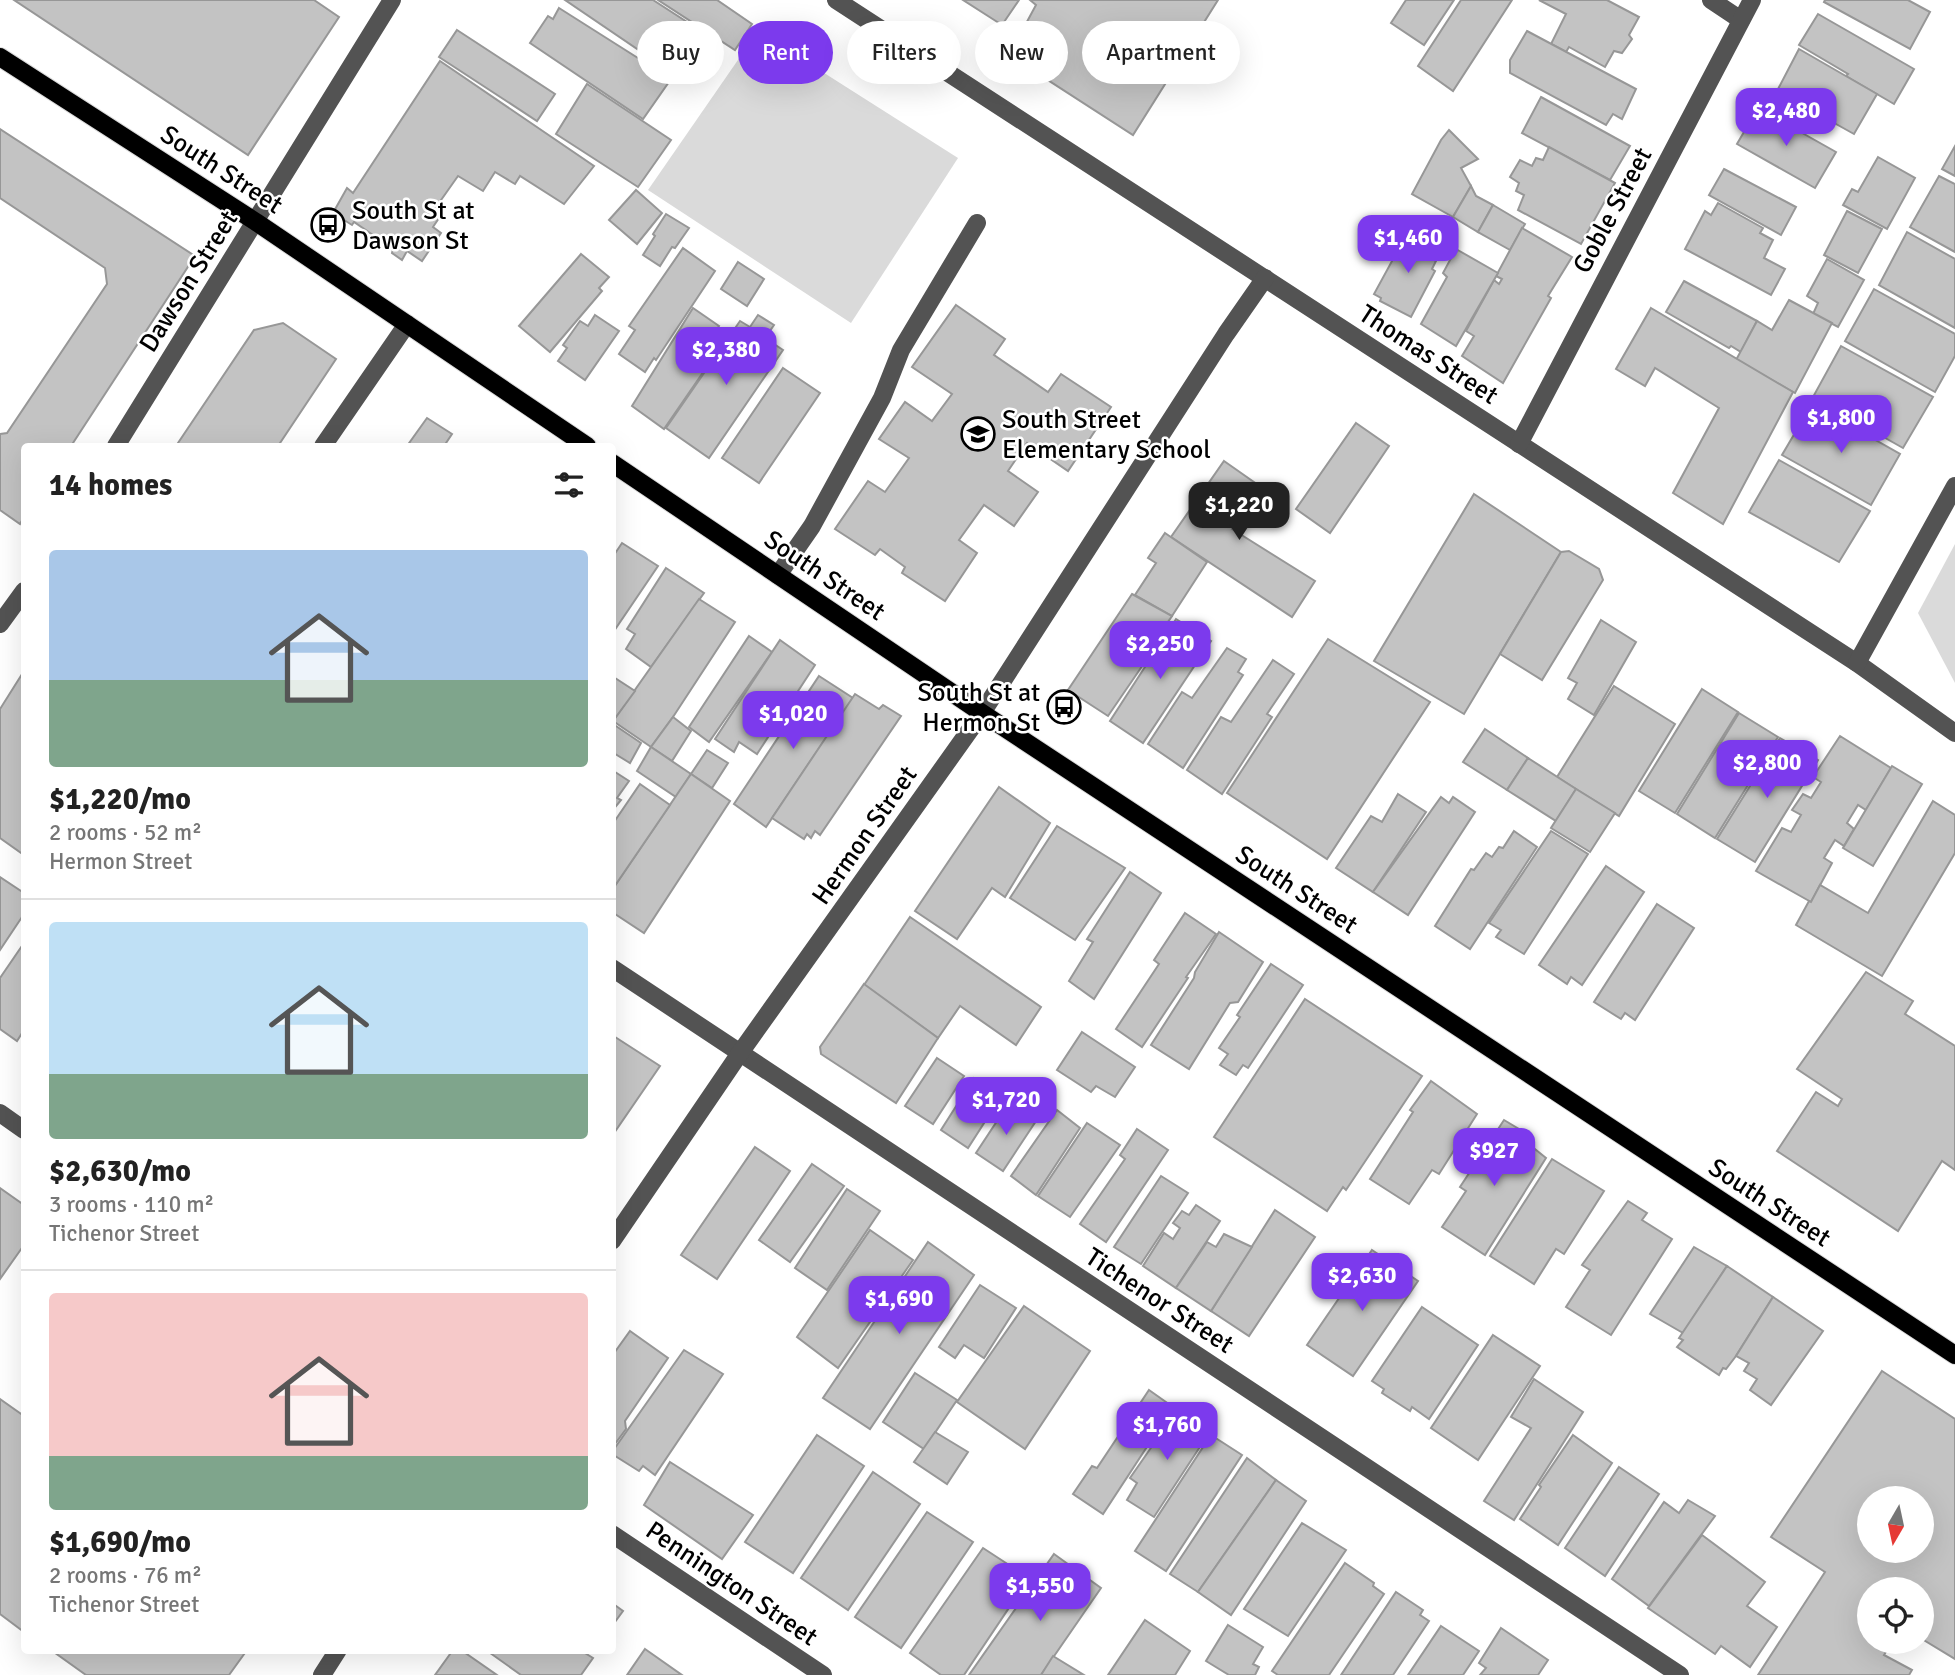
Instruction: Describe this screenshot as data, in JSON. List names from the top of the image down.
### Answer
{
  "streets": {
    "main road": ["South Street"],
    "street": [
      "Goble Street",
      "Dawson Street",
      "Thomas Street",
      "Hermon Street",
      "Tichenor Street",
      "Pennington Street"
    ]
  },
  "crossings": [
    ["South Street", "Dawson Street"],
    ["South Street", "Hermon Street"],
    ["Goble Street", "Thomas Street"],
    ["Thomas Street", "Hermon Street"],
    ["Hermon Street", "Tichenor Street"]
  ],
  "places": {
    "bus stop": ["South St at Dawson St", "South St at Hermon St"],
    "school or university": ["South Street Elementary School"]
  },
  "north": "bottom",
  "page": {
    "chip": [
      "Buy",
      "Rent",
      "Filters",
      "New",
      "Apartment"
    ],
    "price": [
      "$2,480",
      "$1,460",
      "$2,380",
      "$1,800",
      "$1,220",
      "$2,250",
      "$1,020",
      "$2,800",
      "$1,720",
      "$927",
      "$2,630",
      "$1,690",
      "$1,760",
      "$1,550"
    ],
    "heading": "14 homes",
    "list": [
      {
        "name": "$1,220/mo",
        "note": "2 rooms · 52 m² · Hermon Street"
      },
      {
        "name": "$2,630/mo",
        "note": "3 rooms · 110 m² · Tichenor Street"
      },
      {
        "name": "$1,690/mo",
        "note": "2 rooms · 76 m² · Tichenor Street"
      }
    ]
  }
}
